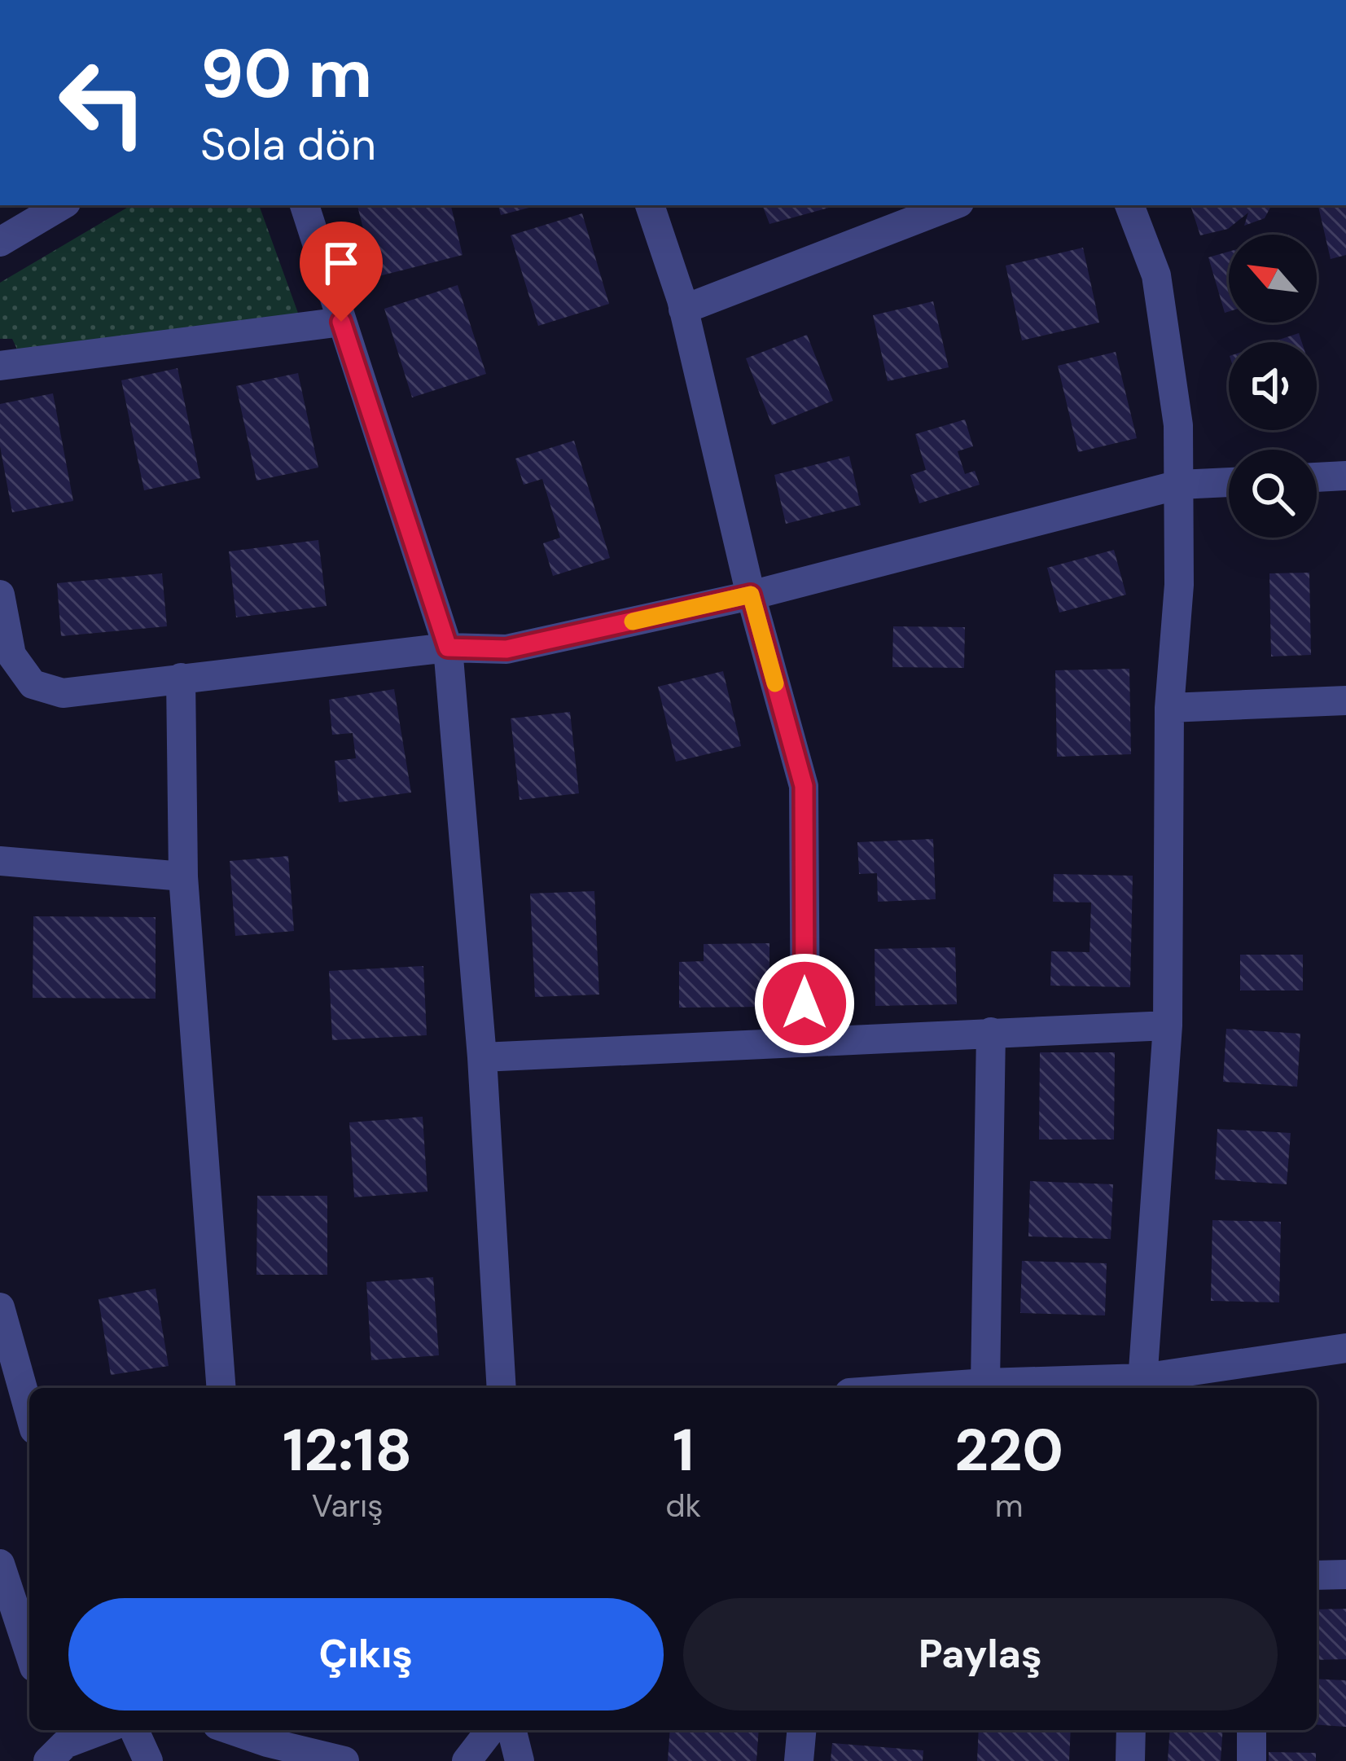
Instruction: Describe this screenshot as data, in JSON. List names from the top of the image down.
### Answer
{
  "north": "top left",
  "page": {
    "turn": ["90 m", "Sola dön"],
    "eta": [
      "12:18",
      "Varış",
      "1",
      "dk",
      "220",
      "m"
    ],
    "buttons": ["Çıkış", "Paylaş"]
  }
}
